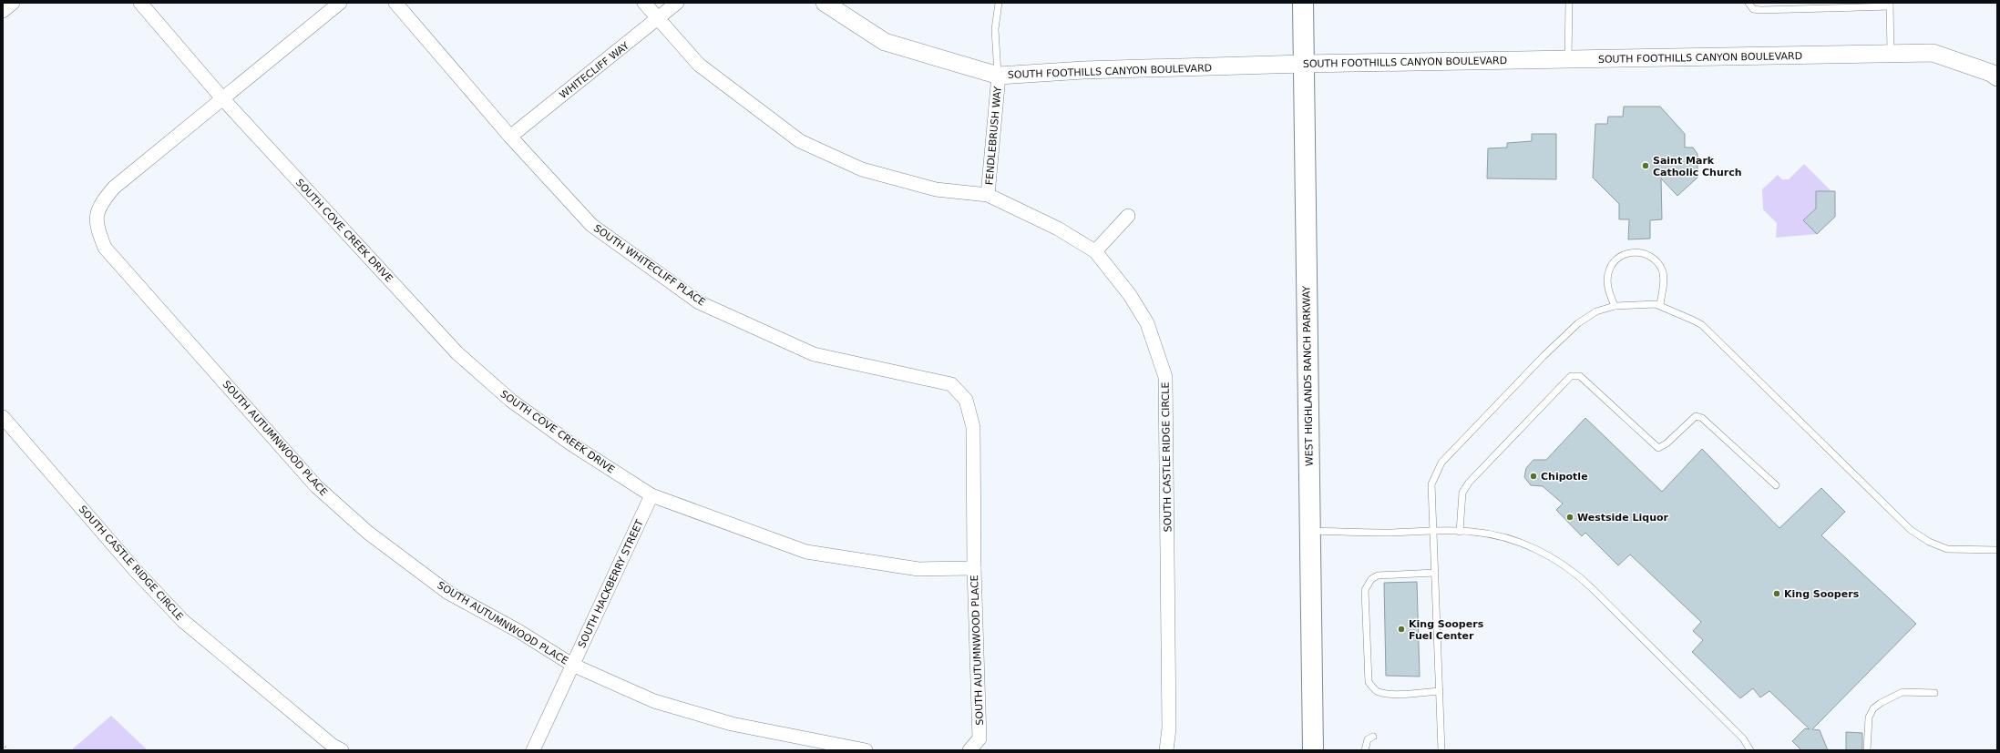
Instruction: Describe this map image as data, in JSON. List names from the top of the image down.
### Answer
{
  "streets": {
    "main road": ["WEST HIGHLANDS RANCH PARKWAY"],
    "street": [
      "SOUTH FOOTHILLS CANYON BOULEVARD",
      "WHITECLIFF WAY",
      "FENDLEBRUSH WAY",
      "SOUTH COVE CREEK DRIVE",
      "SOUTH WHITECLIFF PLACE",
      "SOUTH AUTUMNWOOD PLACE",
      "SOUTH CASTLE RIDGE CIRCLE",
      "SOUTH HACKBERRY STREET"
    ]
  },
  "crossings": [
    ["SOUTH FOOTHILLS CANYON BOULEVARD", "FENDLEBRUSH WAY"],
    ["SOUTH FOOTHILLS CANYON BOULEVARD", "WEST HIGHLANDS RANCH PARKWAY"],
    ["WHITECLIFF WAY", "SOUTH WHITECLIFF PLACE"],
    ["WHITECLIFF WAY", "SOUTH CASTLE RIDGE CIRCLE"],
    ["FENDLEBRUSH WAY", "SOUTH CASTLE RIDGE CIRCLE"],
    ["SOUTH COVE CREEK DRIVE", "SOUTH WHITECLIFF PLACE"],
    ["SOUTH COVE CREEK DRIVE", "SOUTH AUTUMNWOOD PLACE"],
    ["SOUTH COVE CREEK DRIVE", "SOUTH HACKBERRY STREET"],
    ["SOUTH WHITECLIFF PLACE", "SOUTH AUTUMNWOOD PLACE"],
    ["SOUTH AUTUMNWOOD PLACE", "SOUTH HACKBERRY STREET"]
  ],
  "places": [
    "Saint Mark Catholic Church",
    "Chipotle",
    "Westside Liquor",
    "King Soopers",
    "King Soopers Fuel Center"
  ]
}
